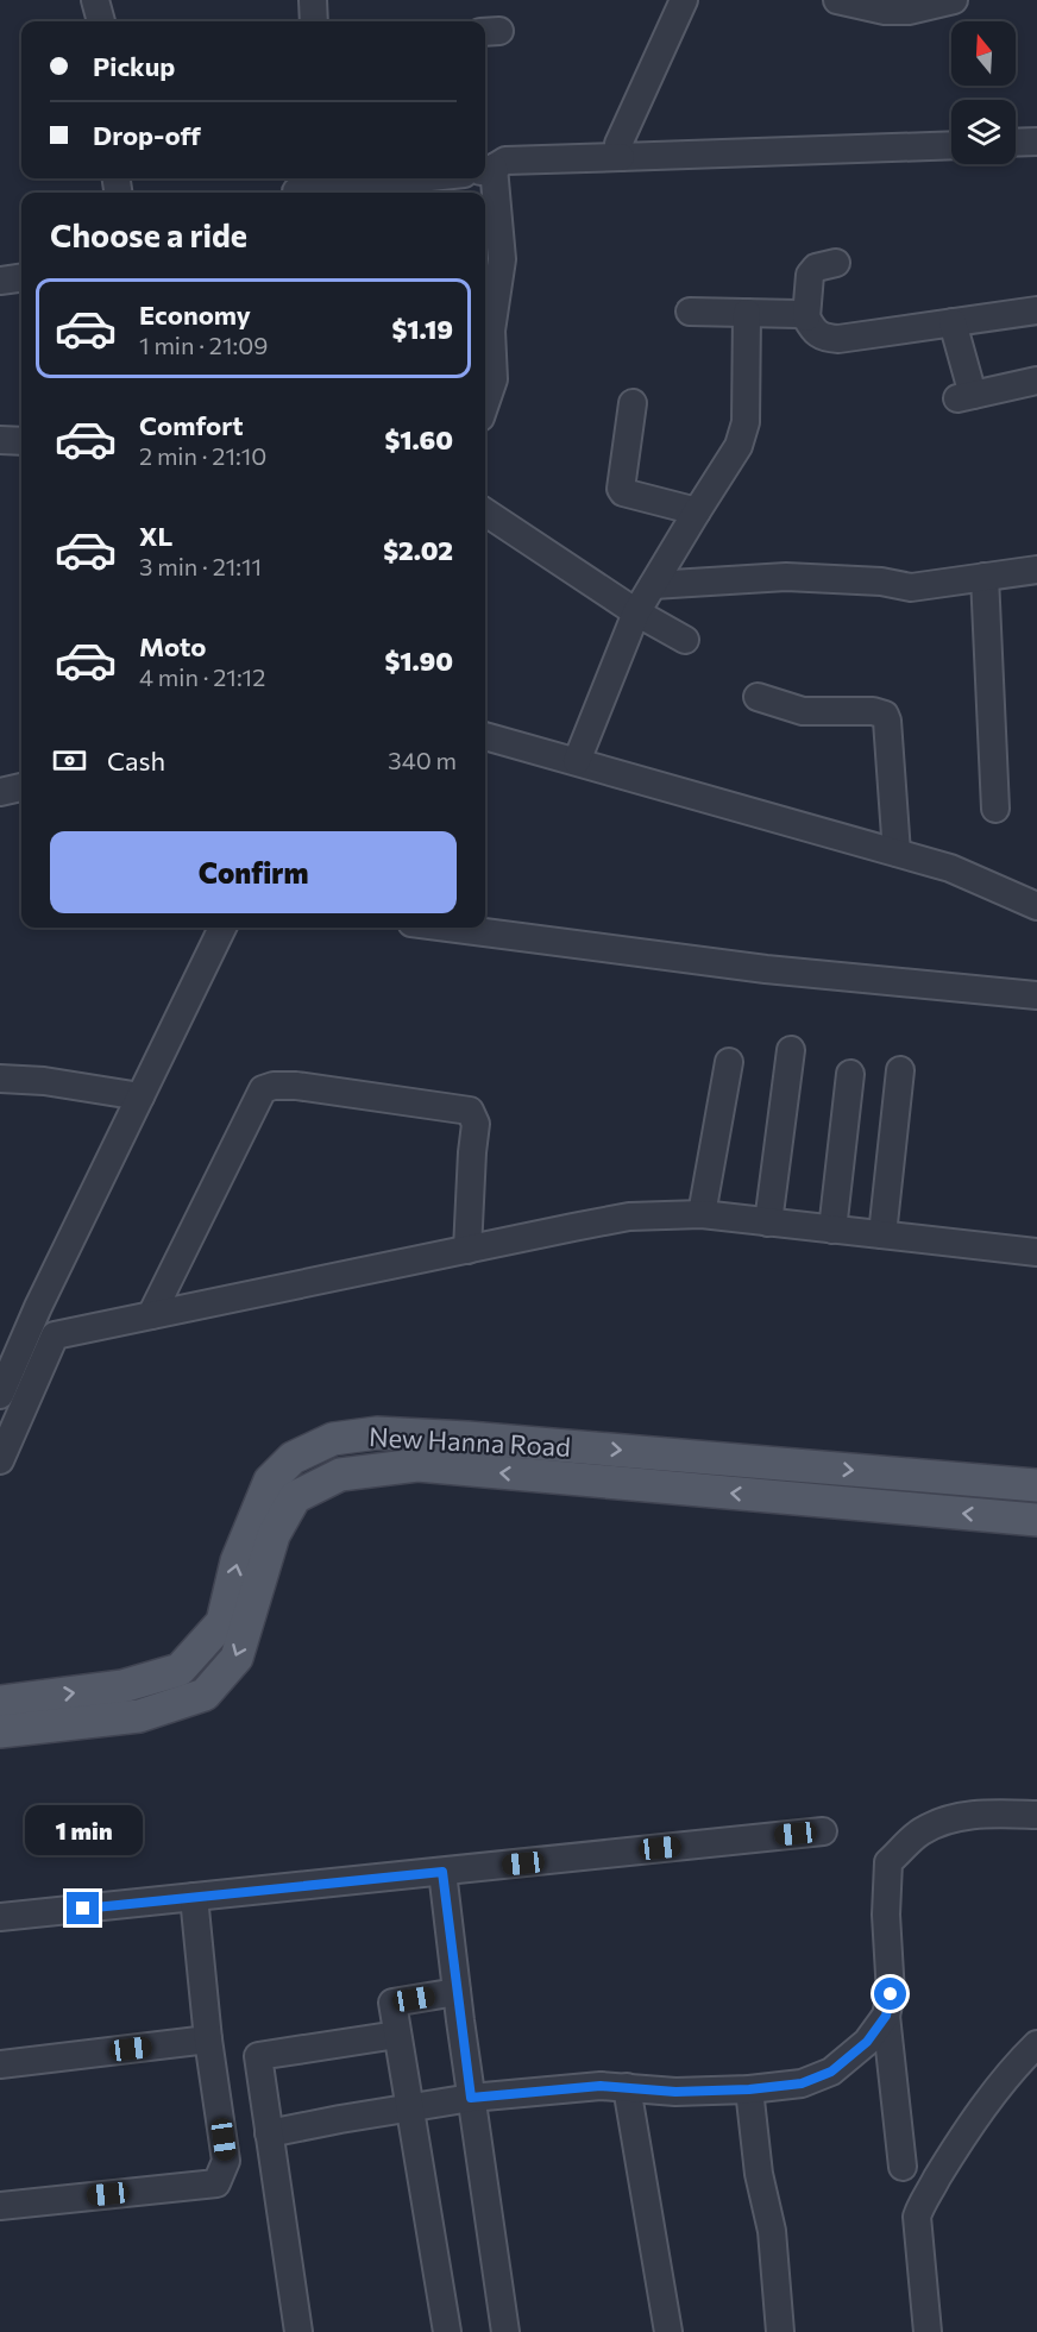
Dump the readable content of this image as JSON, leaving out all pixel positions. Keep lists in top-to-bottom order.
{
  "streets": {
    "main road": ["New Hanna Road"]
  },
  "north": "top",
  "page": {
    "banner": ["Pickup", "Drop-off"],
    "heading": "Choose a ride",
    "list": [
      {
        "name": "Economy",
        "note": "1 min · 21:09",
        "value": "$1.19"
      },
      {
        "name": "Comfort",
        "note": "2 min · 21:10",
        "value": "$1.60"
      },
      {
        "name": "XL",
        "note": "3 min · 21:11",
        "value": "$2.02"
      },
      {
        "name": "Moto",
        "note": "4 min · 21:12",
        "value": "$1.90"
      }
    ],
    "pay": ["Cash", "340 m"],
    "buttons": "Confirm",
    "bubble": "1 min"
  }
}
